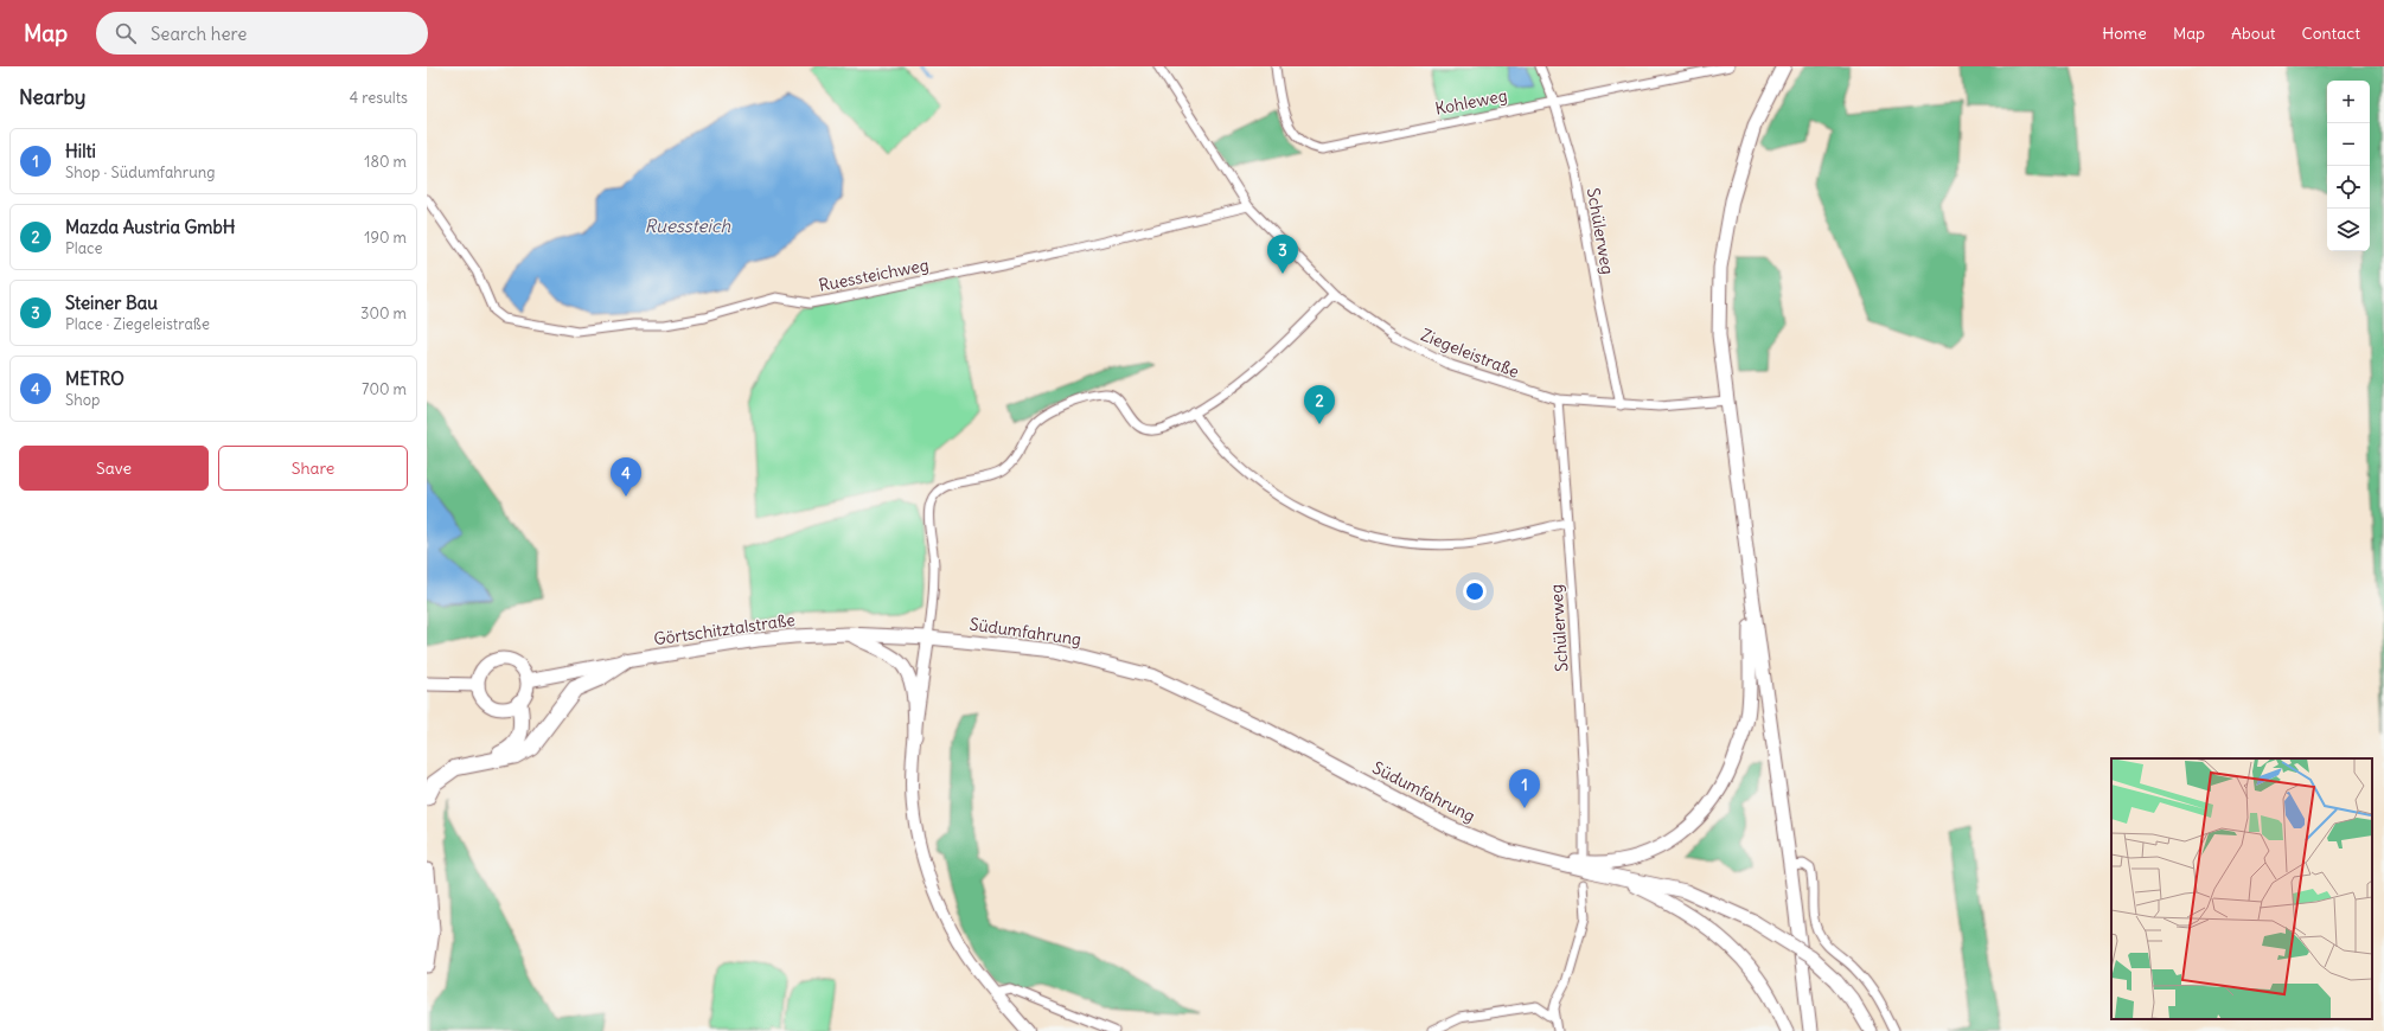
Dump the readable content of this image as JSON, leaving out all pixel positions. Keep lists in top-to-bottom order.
{
  "streets": {
    "main road": ["Görtschitztalstraße", "Südumfahrung"],
    "street": [
      "Kohleweg",
      "Schülerweg",
      "Ruessteichweg",
      "Ziegeleistraße"
    ]
  },
  "crossings": [
    ["Kohleweg", "Schülerweg"],
    ["Schülerweg", "Ziegeleistraße"],
    ["Ruessteichweg", "Ziegeleistraße"],
    ["Görtschitztalstraße", "Südumfahrung"]
  ],
  "water": ["Ruessteich"],
  "page": {
    "header": "Map",
    "search": "Search here",
    "nav": [
      "Home",
      "Map",
      "About",
      "Contact"
    ],
    "heading": ["Nearby", "4 results"],
    "map_buttons": ["+", "−"],
    "list": [
      {
        "mark": "1",
        "name": "Hilti",
        "note": "Shop · Südumfahrung",
        "value": "180 m"
      },
      {
        "mark": "2",
        "name": "Mazda Austria GmbH",
        "note": "Place",
        "value": "190 m"
      },
      {
        "mark": "3",
        "name": "Steiner Bau",
        "note": "Place · Ziegeleistraße",
        "value": "300 m"
      },
      {
        "mark": "4",
        "name": "METRO",
        "note": "Shop",
        "value": "700 m"
      }
    ],
    "pins": [
      "3",
      "2",
      "4",
      "1"
    ],
    "buttons": ["Save", "Share"]
  }
}
